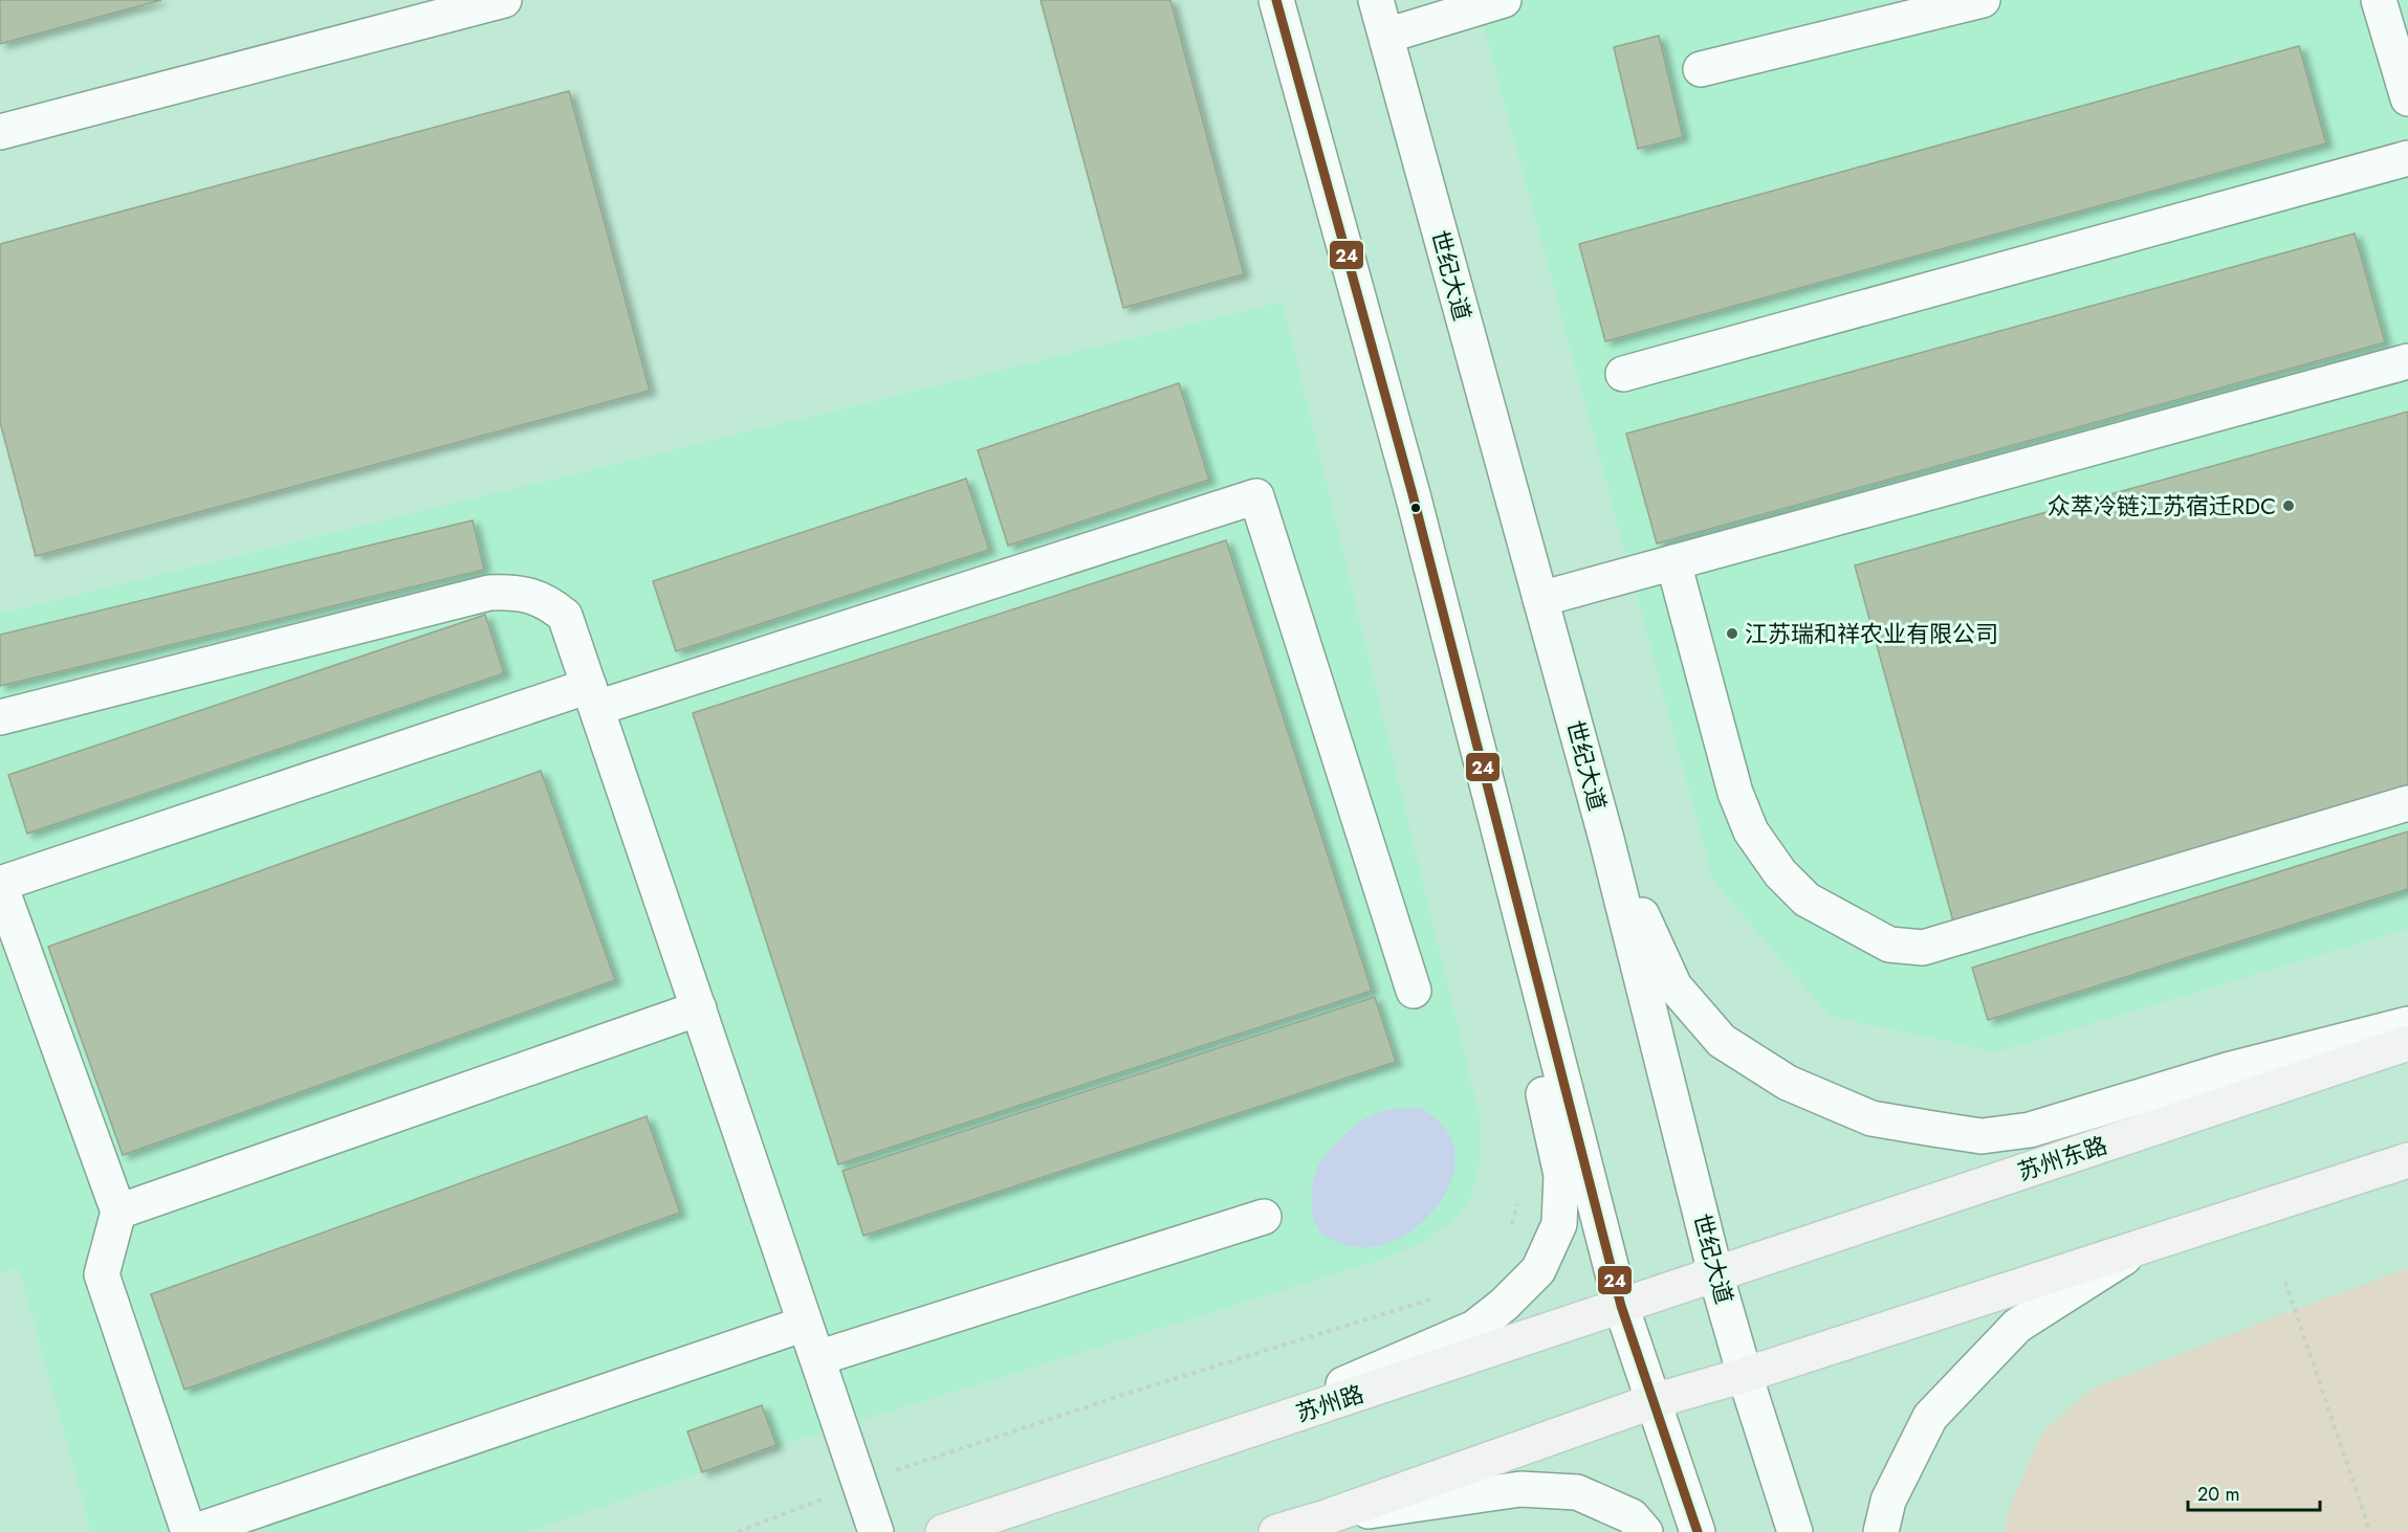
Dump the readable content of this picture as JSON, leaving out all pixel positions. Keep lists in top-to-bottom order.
{
  "streets": {
    "main road": ["苏州东路", "苏州路"],
    "street": ["世纪大道"]
  },
  "crossings": [
    ["世纪大道", "苏州东路"],
    ["世纪大道", "苏州路"],
    ["苏州东路", "苏州路"]
  ],
  "places": ["众萃冷链江苏宿迁RDC", "江苏瑞和祥农业有限公司"],
  "lines": ["transit line 24"],
  "scale_bar": "20 m"
}
